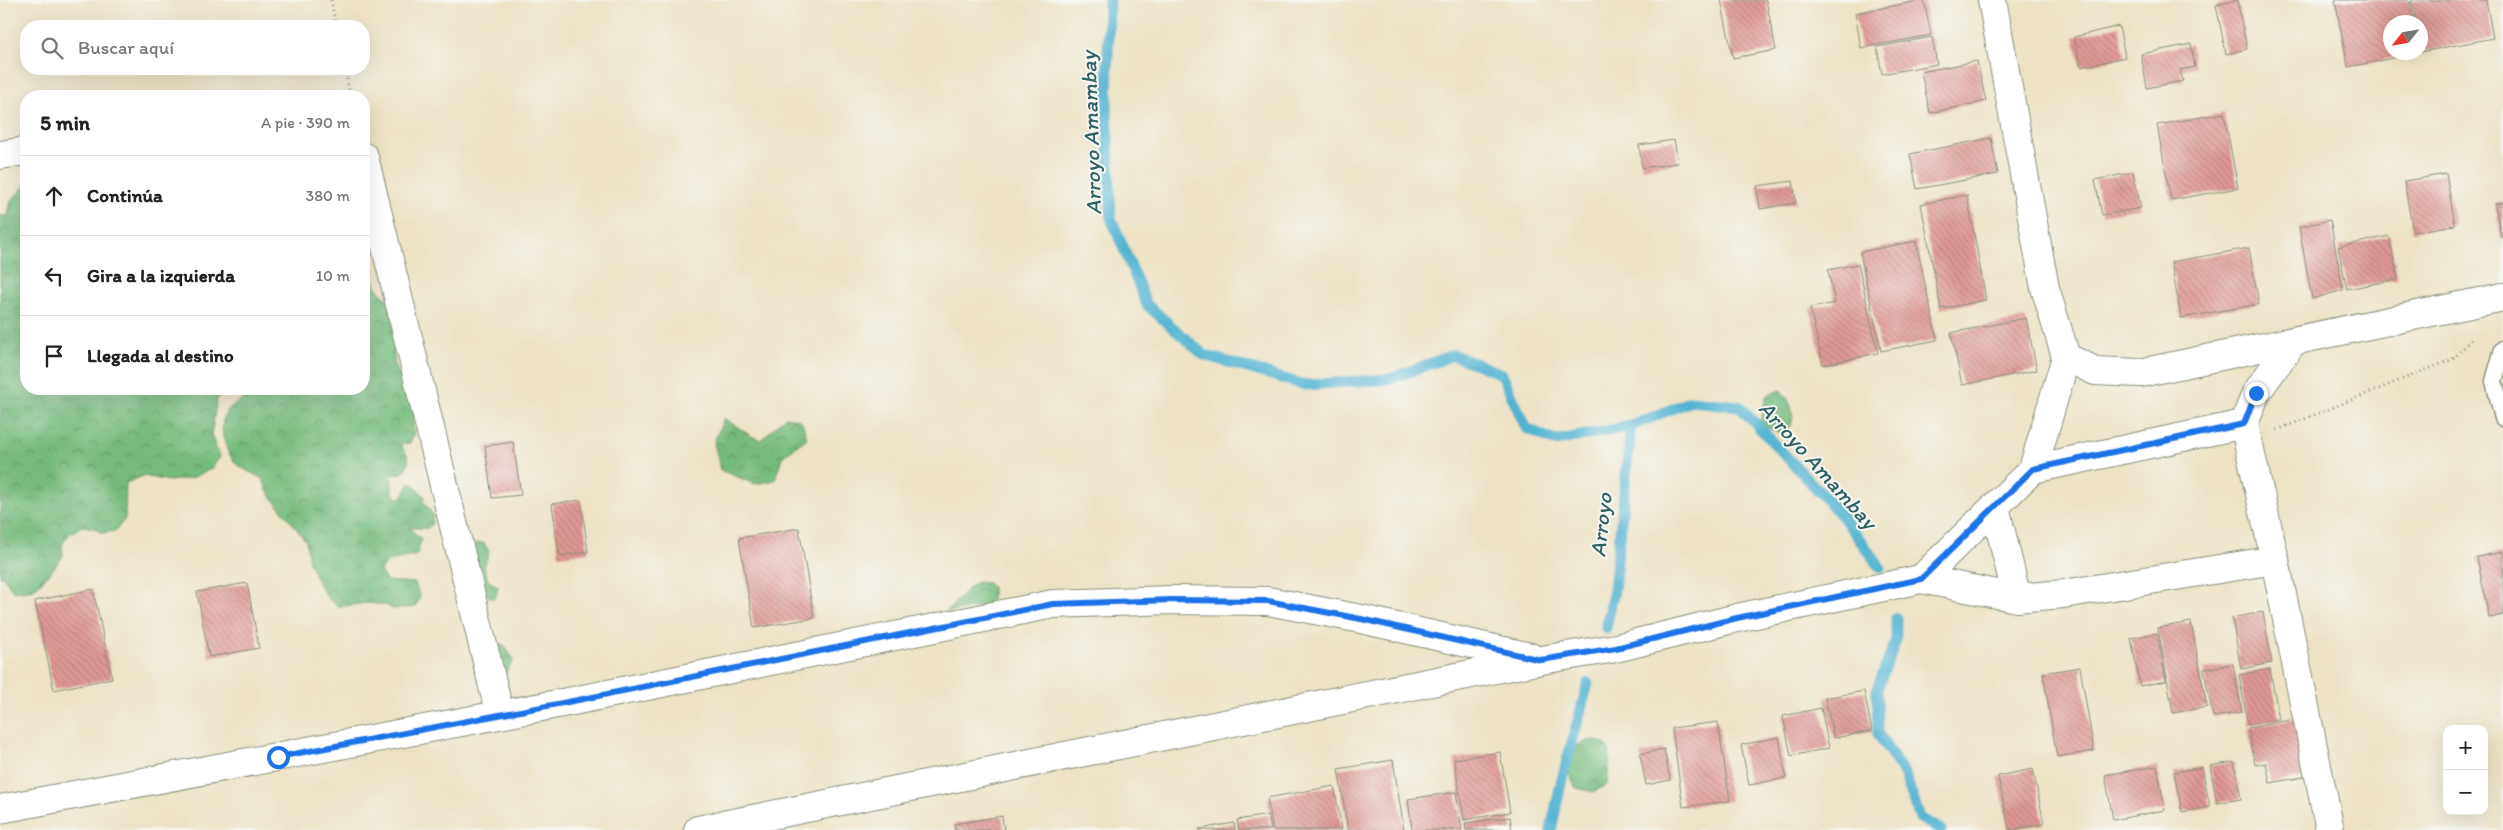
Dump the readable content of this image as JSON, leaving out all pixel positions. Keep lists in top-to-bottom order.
{
  "water": ["Arroyo Amambay", "Arroyo"],
  "north": "bottom left",
  "page": {
    "search": "Buscar aquí",
    "heading": ["5 min", "A pie · 390 m"],
    "list": [
      ["Continúa", "380 m"],
      ["Gira a la izquierda", "10 m"],
      "Llegada al destino"
    ],
    "map_buttons": ["+", "−"]
  }
}
